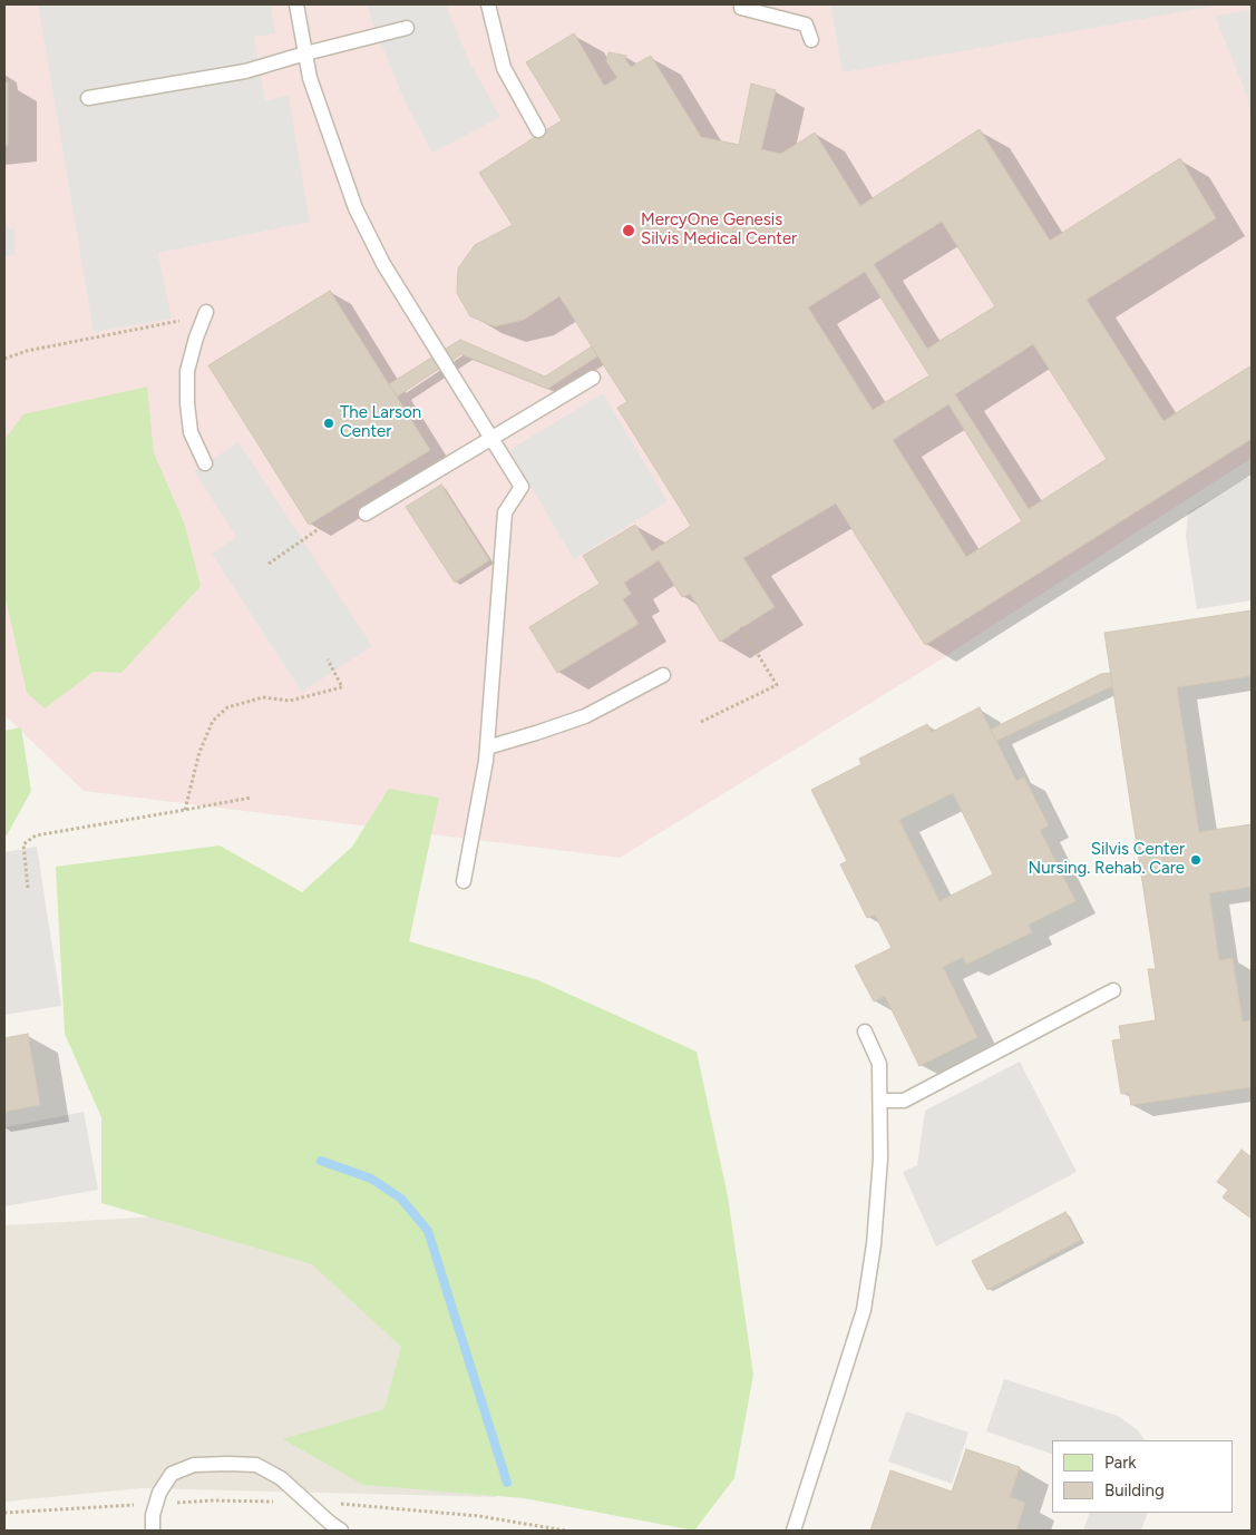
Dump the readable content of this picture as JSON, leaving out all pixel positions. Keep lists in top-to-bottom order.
{
  "places": ["MercyOne Genesis Silvis Medical Center", "The Larson Center", "Silvis Center Nursing. Rehab. Care"],
  "legend": ["Park", "Building"]
}
